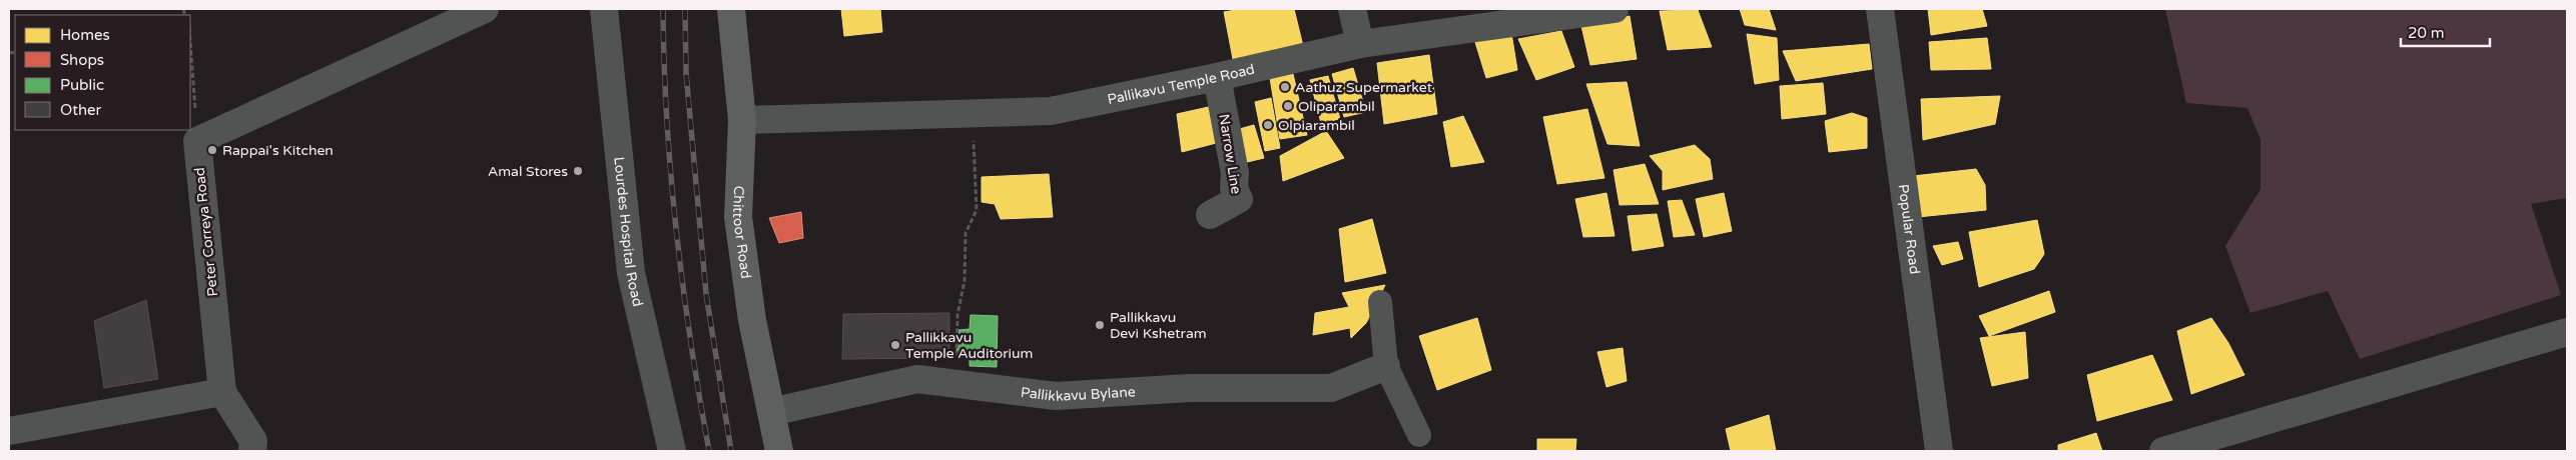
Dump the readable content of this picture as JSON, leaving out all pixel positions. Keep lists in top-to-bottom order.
{
  "streets": {
    "main road": ["Chittoor Road"],
    "street": [
      "Pallikavu Temple Road",
      "Narrow Line",
      "Popular Road",
      "Lourdes Hospital Road",
      "Peter Correya Road",
      "Pallikkavu Bylane"
    ]
  },
  "crossings": [
    ["Pallikavu Temple Road", "Narrow Line"],
    ["Pallikavu Temple Road", "Chittoor Road"],
    ["Chittoor Road", "Pallikkavu Bylane"]
  ],
  "places": [
    "Aathuz Supermarket",
    "Oliparambil",
    "Olpiarambil",
    "Rappai's Kitchen",
    "Amal Stores",
    "Pallikkavu Devi Kshetram",
    "Pallikkavu Temple Auditorium"
  ],
  "legend": [
    "Homes",
    "Shops",
    "Public",
    "Other"
  ],
  "scale_bar": "20 m"
}
